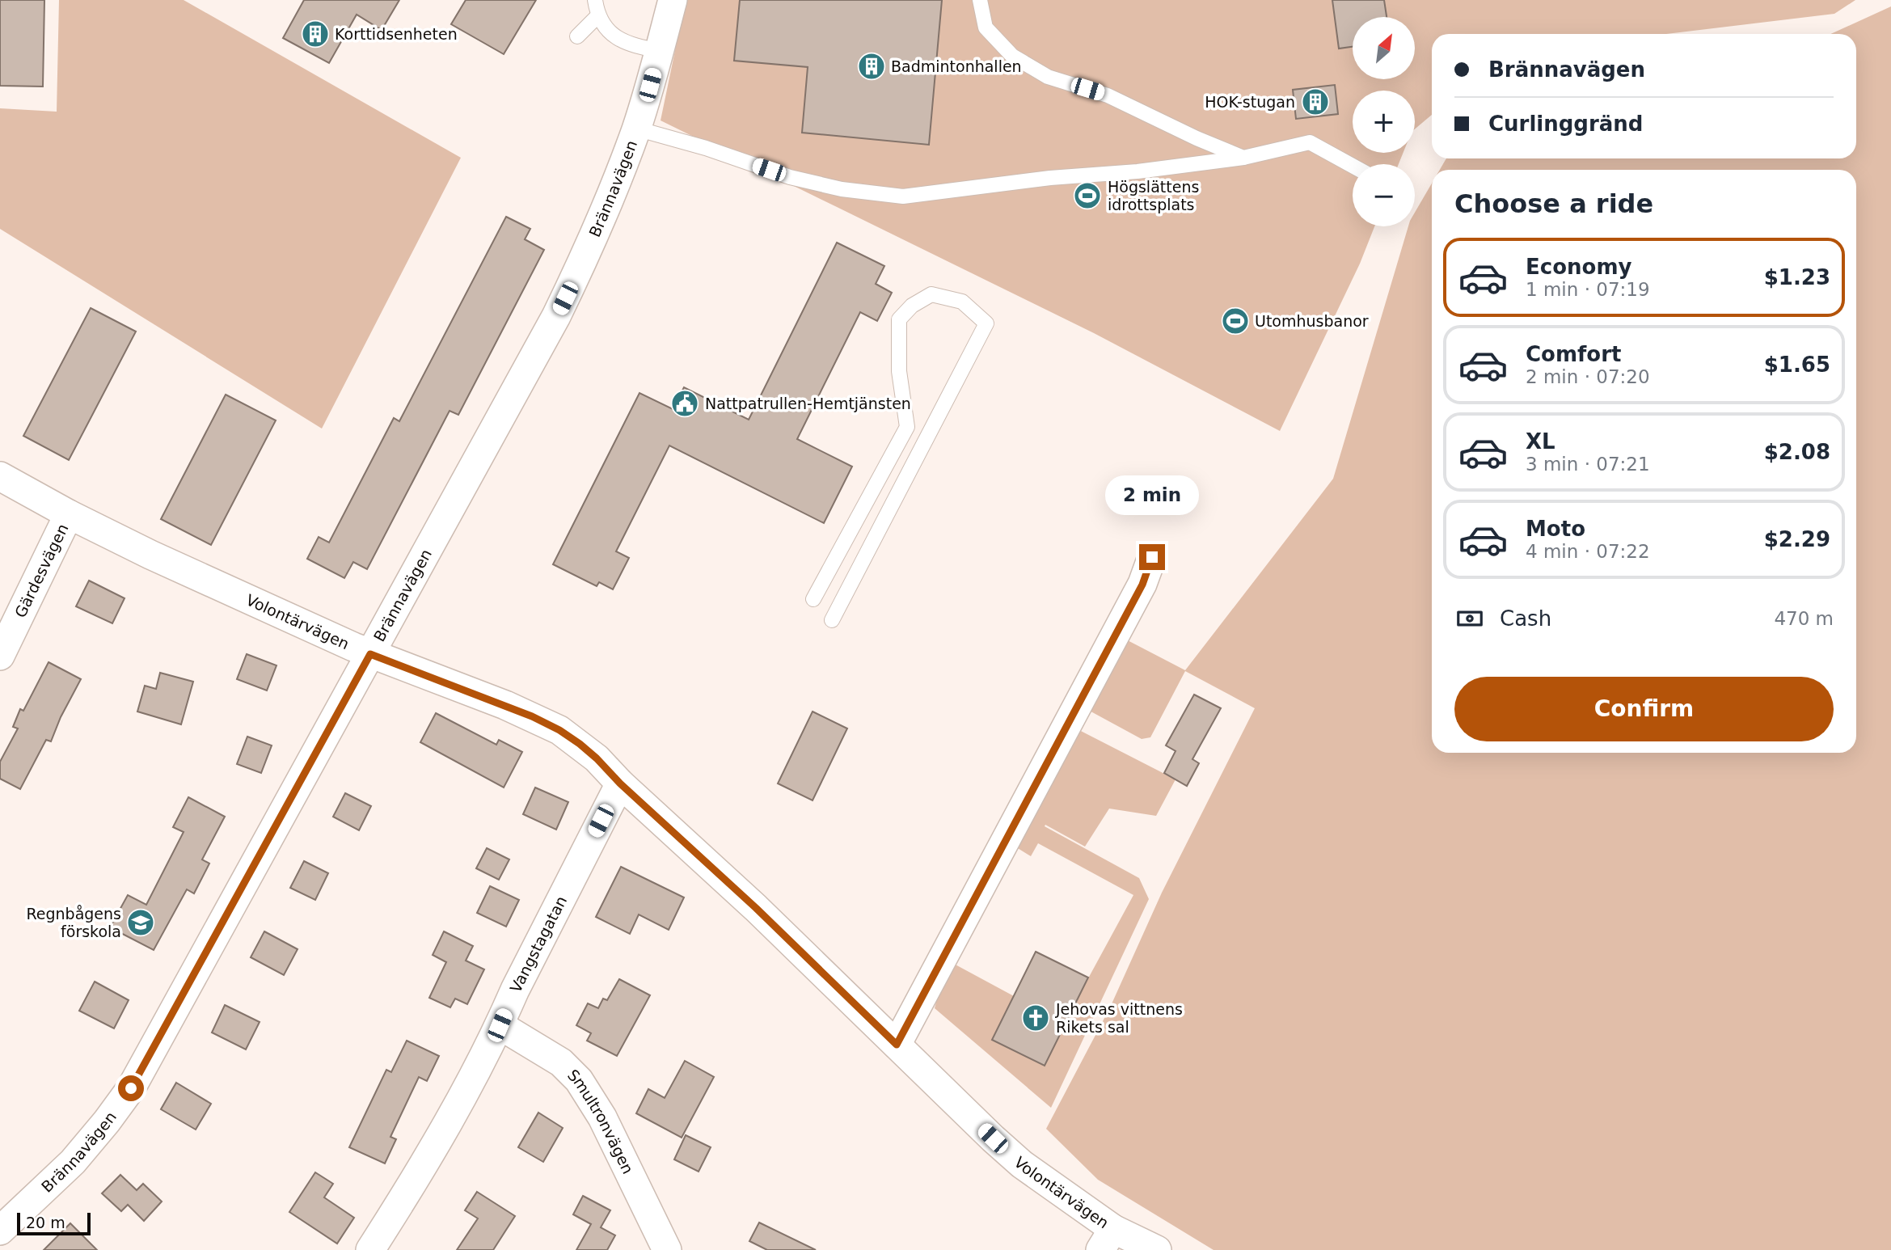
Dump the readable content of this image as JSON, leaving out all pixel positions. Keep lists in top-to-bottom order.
{
  "streets": {
    "street": [
      "Brännavägen",
      "Gärdesvägen",
      "Volontärvägen",
      "Vangstagatan",
      "Smultronvägen"
    ]
  },
  "crossings": [
    ["Brännavägen", "Volontärvägen"],
    ["Gärdesvägen", "Volontärvägen"],
    ["Volontärvägen", "Vangstagatan"],
    ["Vangstagatan", "Smultronvägen"]
  ],
  "places": {
    "building": ["Korttidsenheten", "Badmintonhallen", "HOK-stugan"],
    "sports": ["Högslättens idrottsplats", "Utomhusbanor"],
    "public building": ["Nattpatrullen-Hemtjänsten"],
    "school or university": ["Regnbågens förskola"],
    "church": ["Jehovas vittnens Rikets sal"]
  },
  "scale_bar": "20 m",
  "north": "top right",
  "page": {
    "map_buttons": ["+", "−"],
    "banner": ["Brännavägen", "Curlinggränd"],
    "heading": "Choose a ride",
    "list": [
      {
        "name": "Economy",
        "note": "1 min · 07:19",
        "value": "$1.23"
      },
      {
        "name": "Comfort",
        "note": "2 min · 07:20",
        "value": "$1.65"
      },
      {
        "name": "XL",
        "note": "3 min · 07:21",
        "value": "$2.08"
      },
      {
        "name": "Moto",
        "note": "4 min · 07:22",
        "value": "$2.29"
      }
    ],
    "bubble": "2 min",
    "pay": ["Cash", "470 m"],
    "buttons": "Confirm",
    "scale": "20 m"
  }
}
